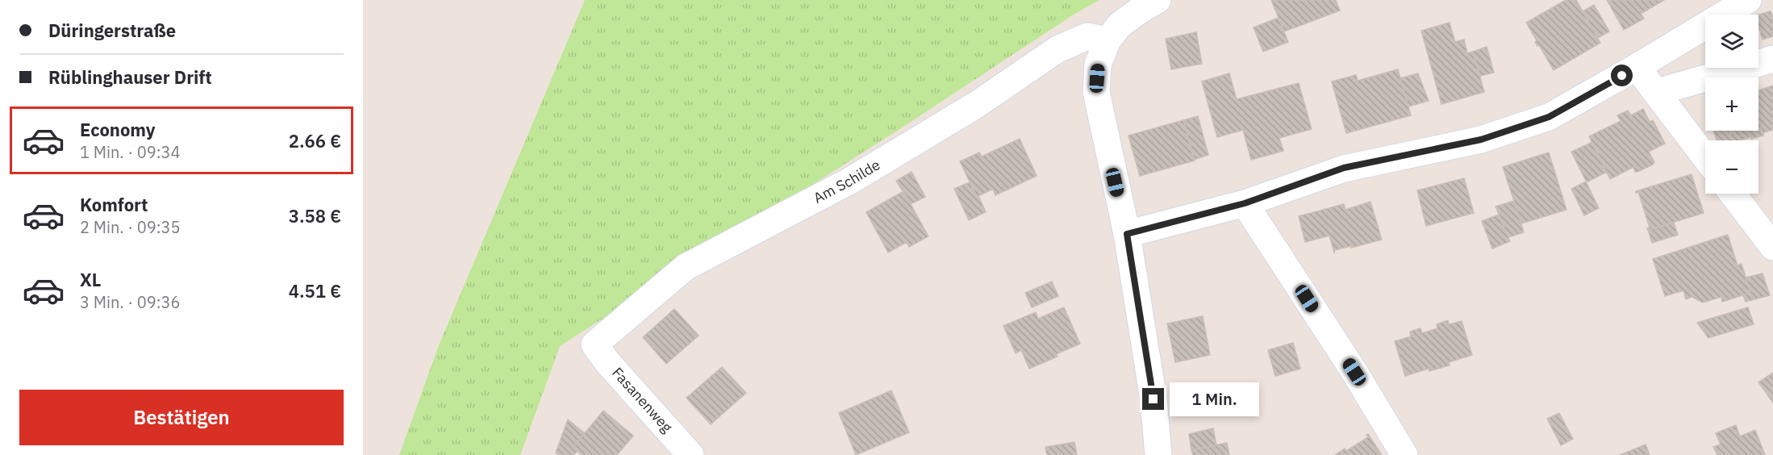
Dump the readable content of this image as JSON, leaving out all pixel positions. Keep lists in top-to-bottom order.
{
  "streets": {
    "street": ["Am Schilde", "Fasanenweg"]
  },
  "crossings": [
    ["Am Schilde", "Fasanenweg"]
  ],
  "page": {
    "banner": ["Düringerstraße", "Rüblinghauser Drift"],
    "map_buttons": ["+", "−"],
    "list": [
      {
        "name": "Economy",
        "note": "1 Min. · 09:34",
        "value": "2.66 €"
      },
      {
        "name": "Komfort",
        "note": "2 Min. · 09:35",
        "value": "3.58 €"
      },
      {
        "name": "XL",
        "note": "3 Min. · 09:36",
        "value": "4.51 €"
      }
    ],
    "buttons": "Bestätigen",
    "bubble": "1 Min."
  }
}
